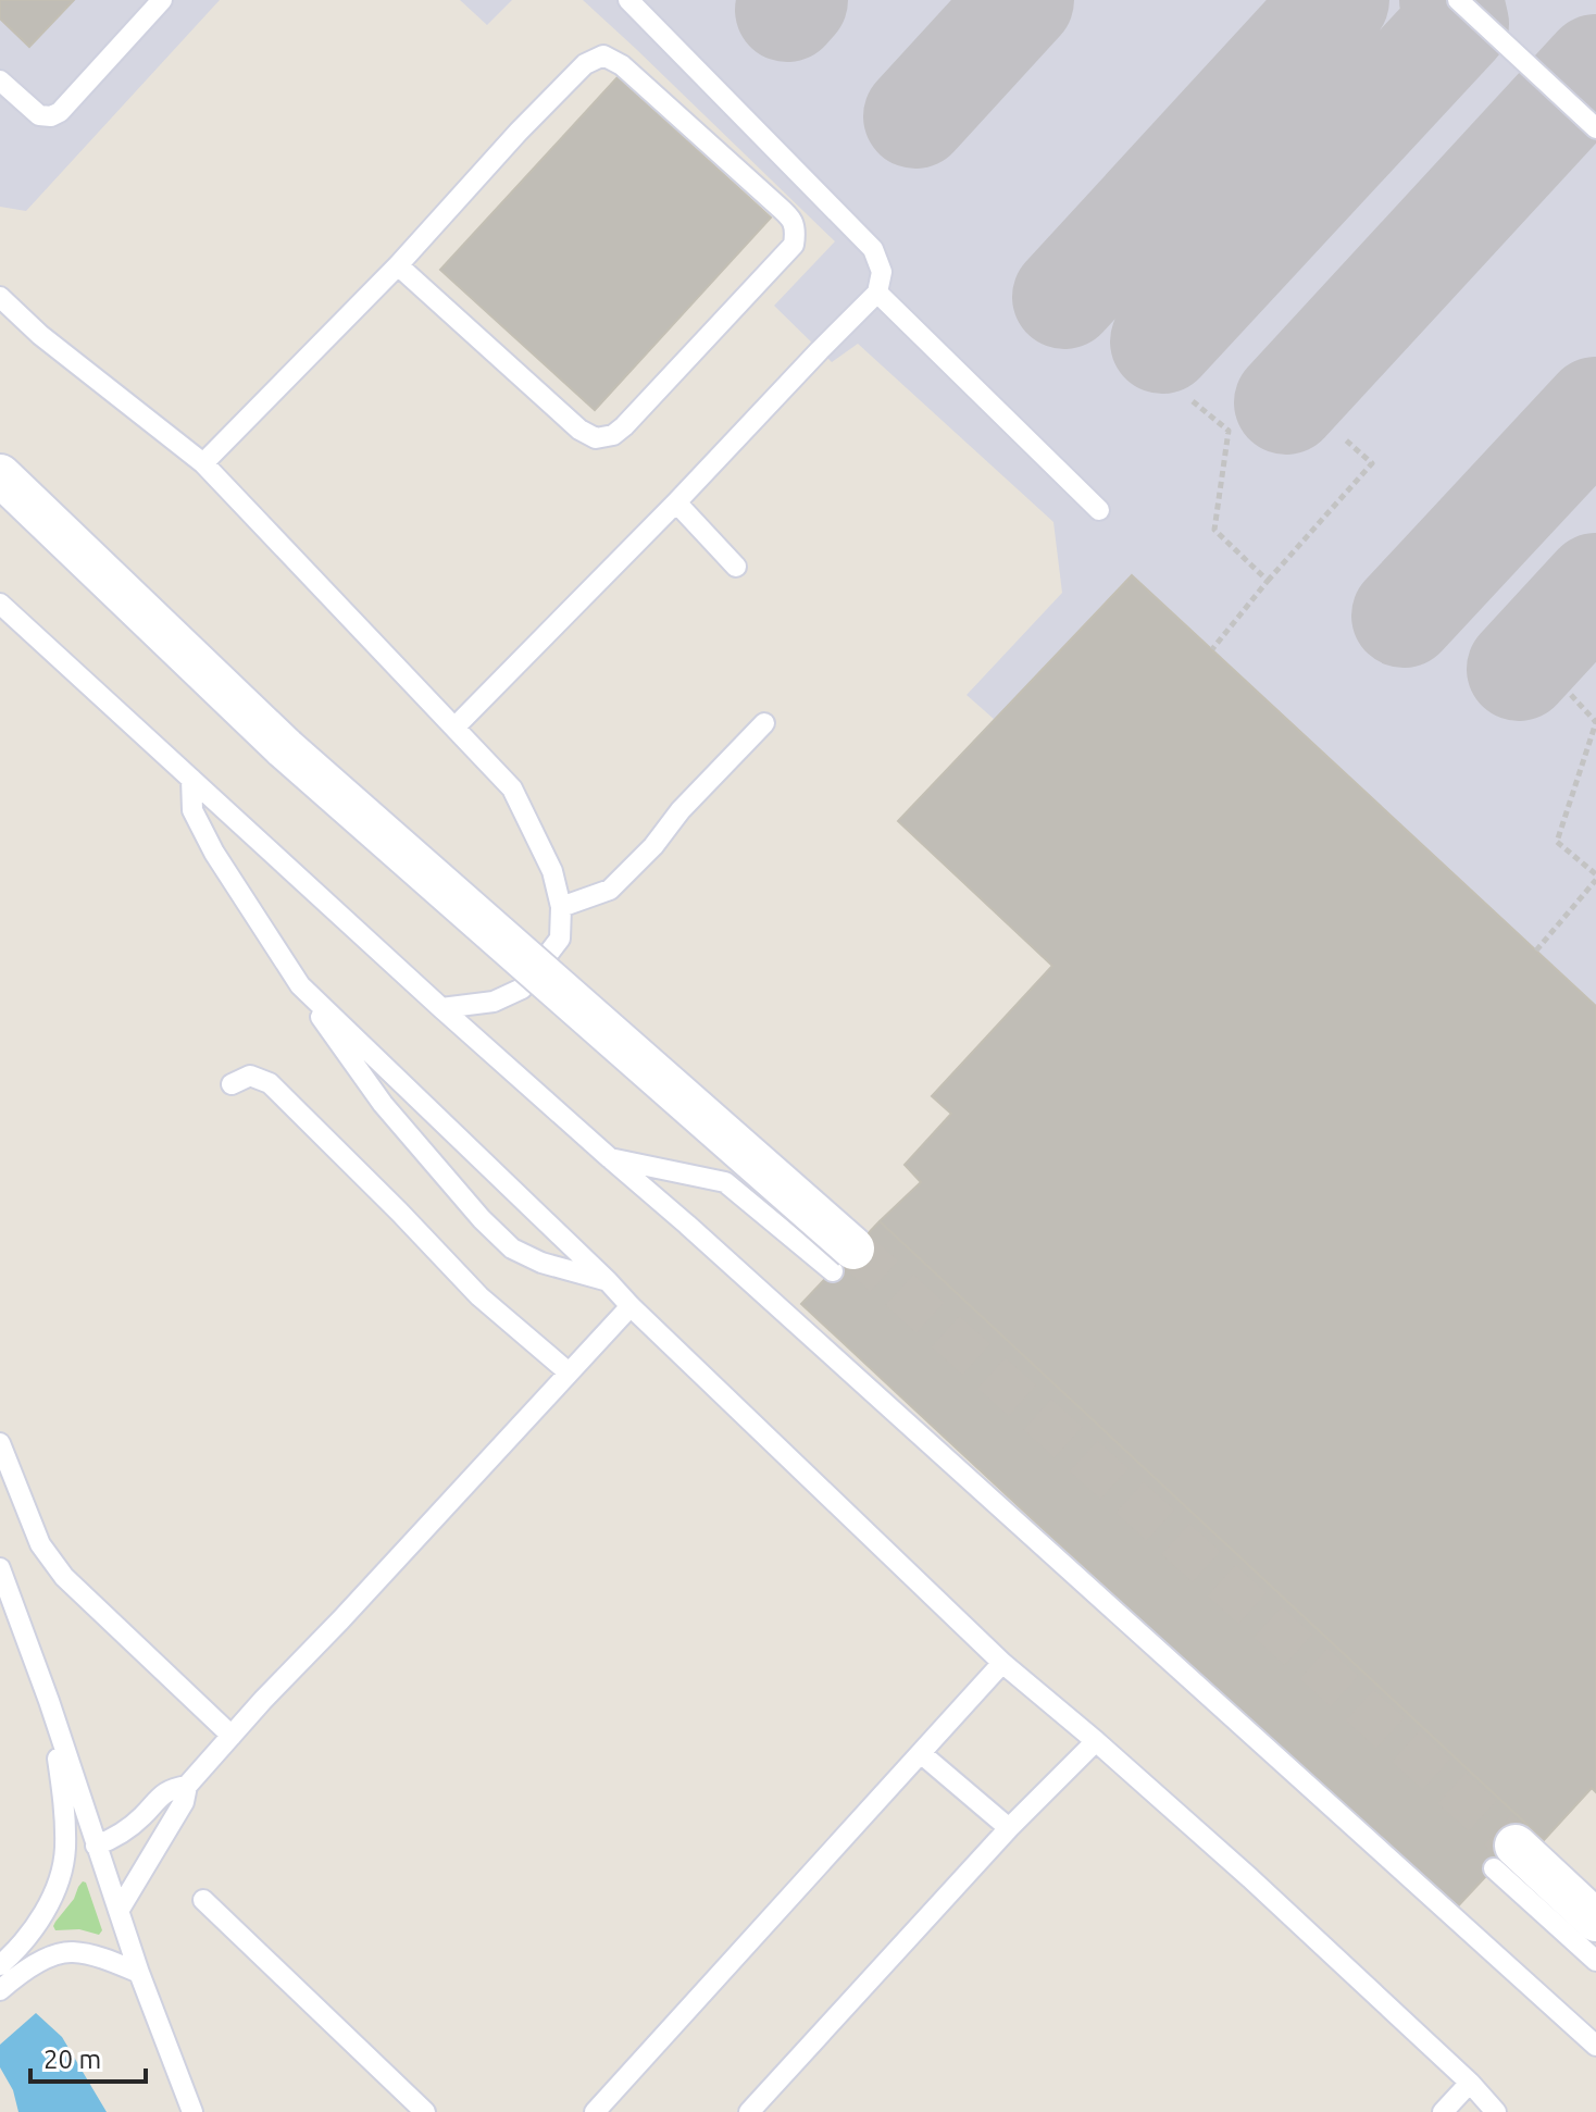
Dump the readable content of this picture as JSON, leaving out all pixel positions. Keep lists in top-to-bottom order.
{
  "scale_bar": "20 m"
}
